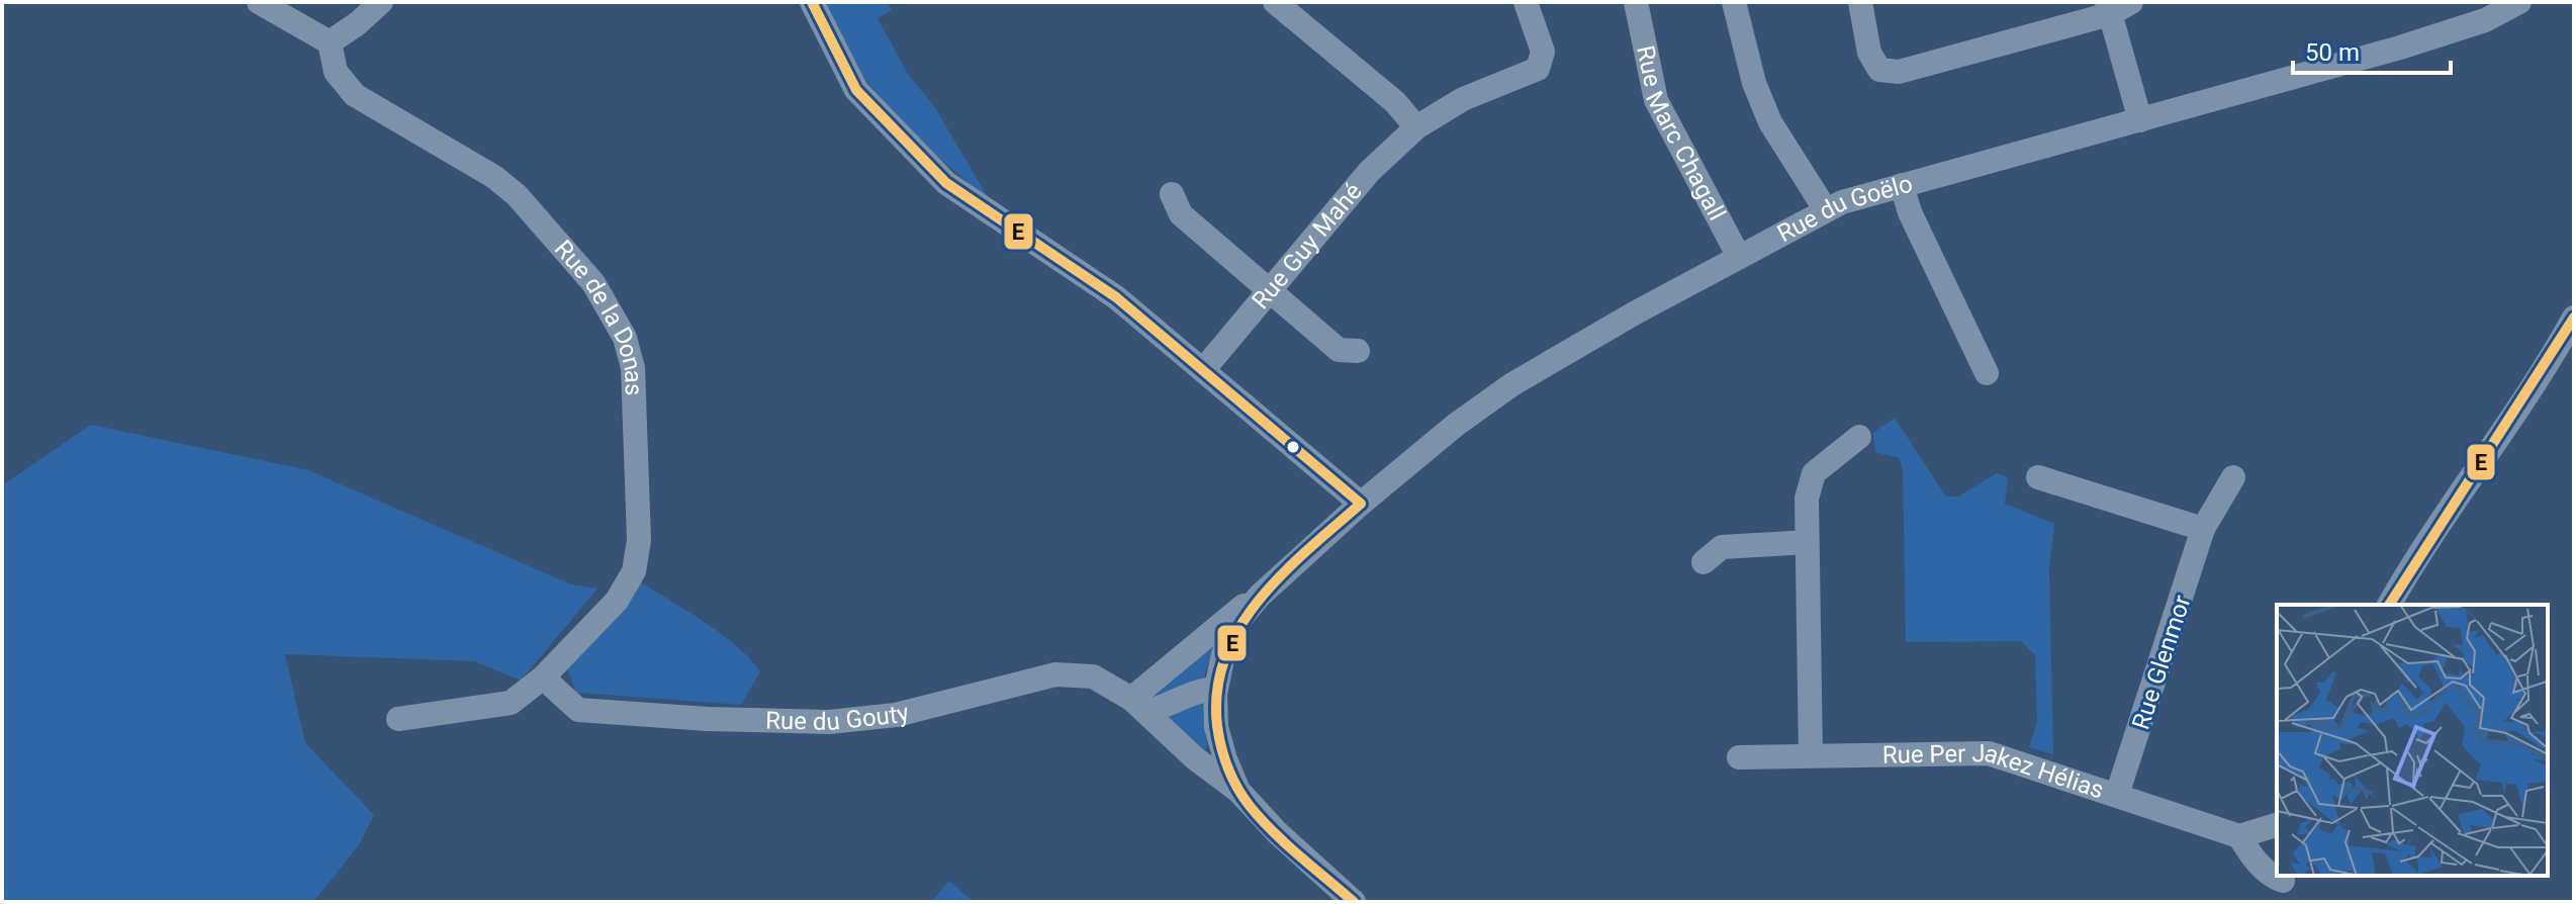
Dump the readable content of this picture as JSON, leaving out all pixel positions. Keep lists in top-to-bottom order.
{
  "streets": {
    "street": [
      "Rue Marc Chagall",
      "Rue du Goëlo",
      "Rue Guy Mahé",
      "Rue de la Donas",
      "Rue Glenmor",
      "Rue du Gouty",
      "Rue Per Jakez Hélias"
    ]
  },
  "crossings": [
    ["Rue Marc Chagall", "Rue du Goëlo"],
    ["Rue du Goëlo", "Rue du Gouty"],
    ["Rue de la Donas", "Rue du Gouty"],
    ["Rue Glenmor", "Rue Per Jakez Hélias"]
  ],
  "lines": ["transit line E"],
  "scale_bar": "50 m"
}
